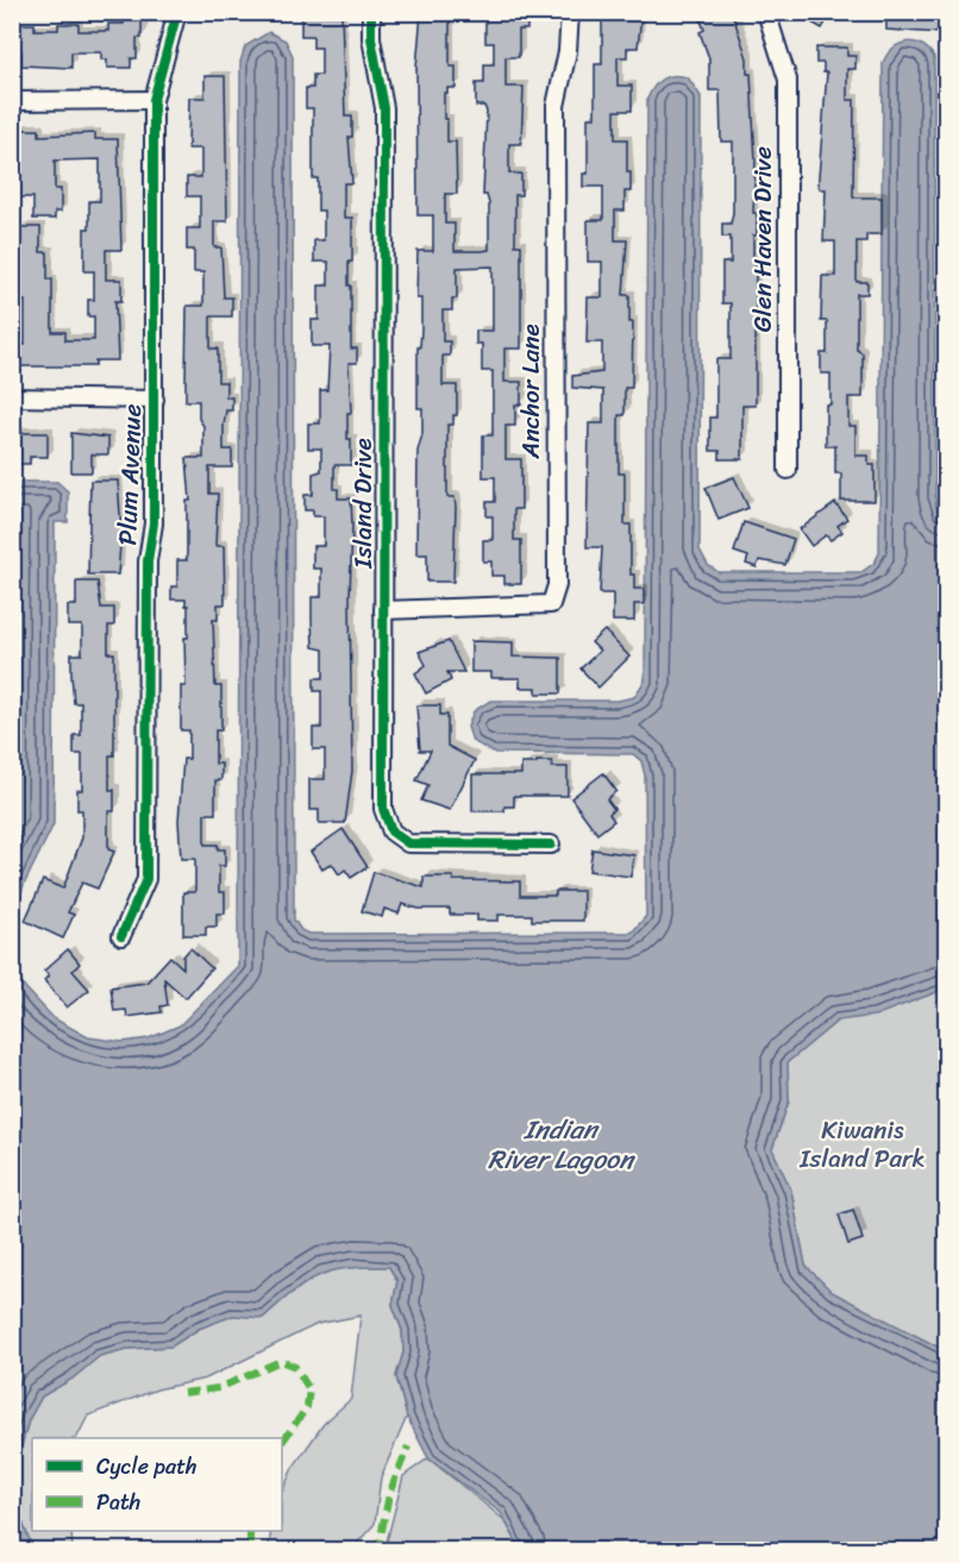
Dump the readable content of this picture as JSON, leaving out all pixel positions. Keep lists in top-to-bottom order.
{
  "streets": {
    "street": [
      "Glen Haven Drive",
      "Anchor Lane",
      "Plum Avenue",
      "Island Drive"
    ]
  },
  "crossings": [
    ["Anchor Lane", "Island Drive"]
  ],
  "water": ["Indian River Lagoon"],
  "parks": ["Kiwanis Island Park"],
  "legend": ["Cycle path", "Path"]
}
